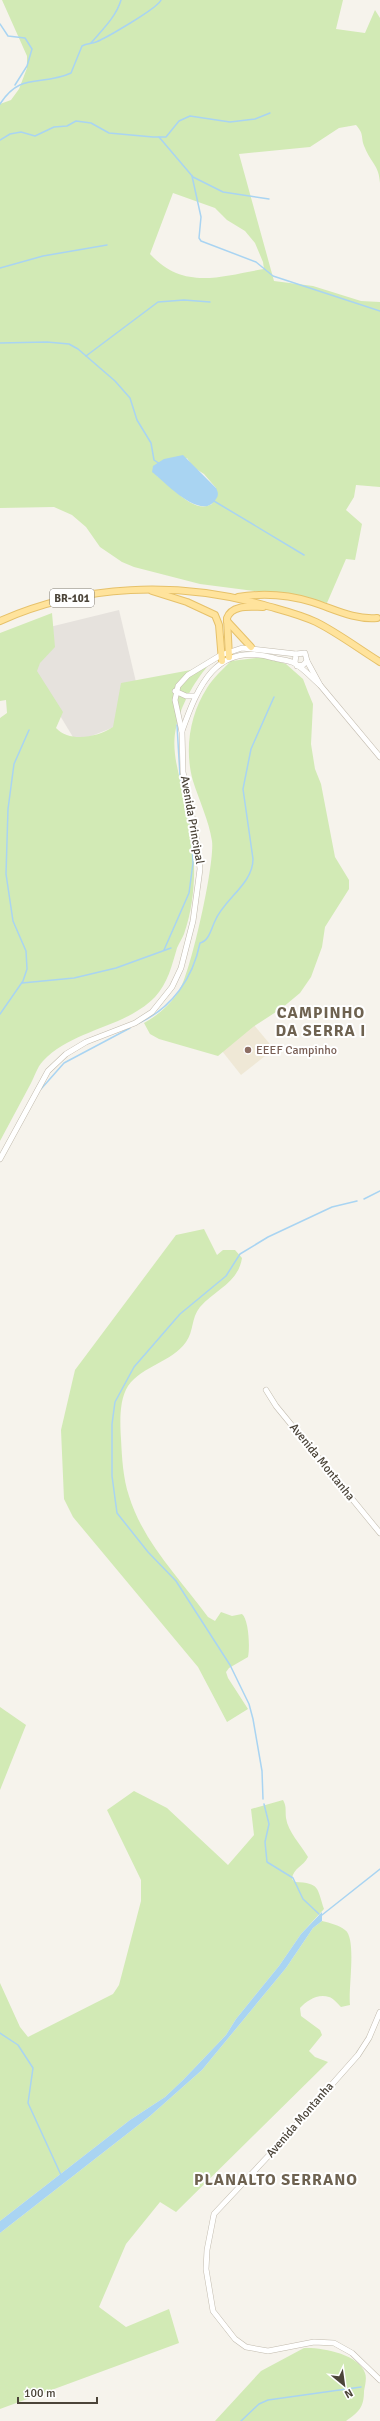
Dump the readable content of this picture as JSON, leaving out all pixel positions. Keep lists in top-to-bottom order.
{
  "streets": {
    "main road": ["BR-101"],
    "street": ["Avenida Principal", "Avenida Montanha"]
  },
  "districts": ["CAMPINHO DA SERRA I", "PLANALTO SERRANO"],
  "places": ["EEEF Campinho"],
  "scale_bar": "100 m",
  "north": "bottom right"
}
